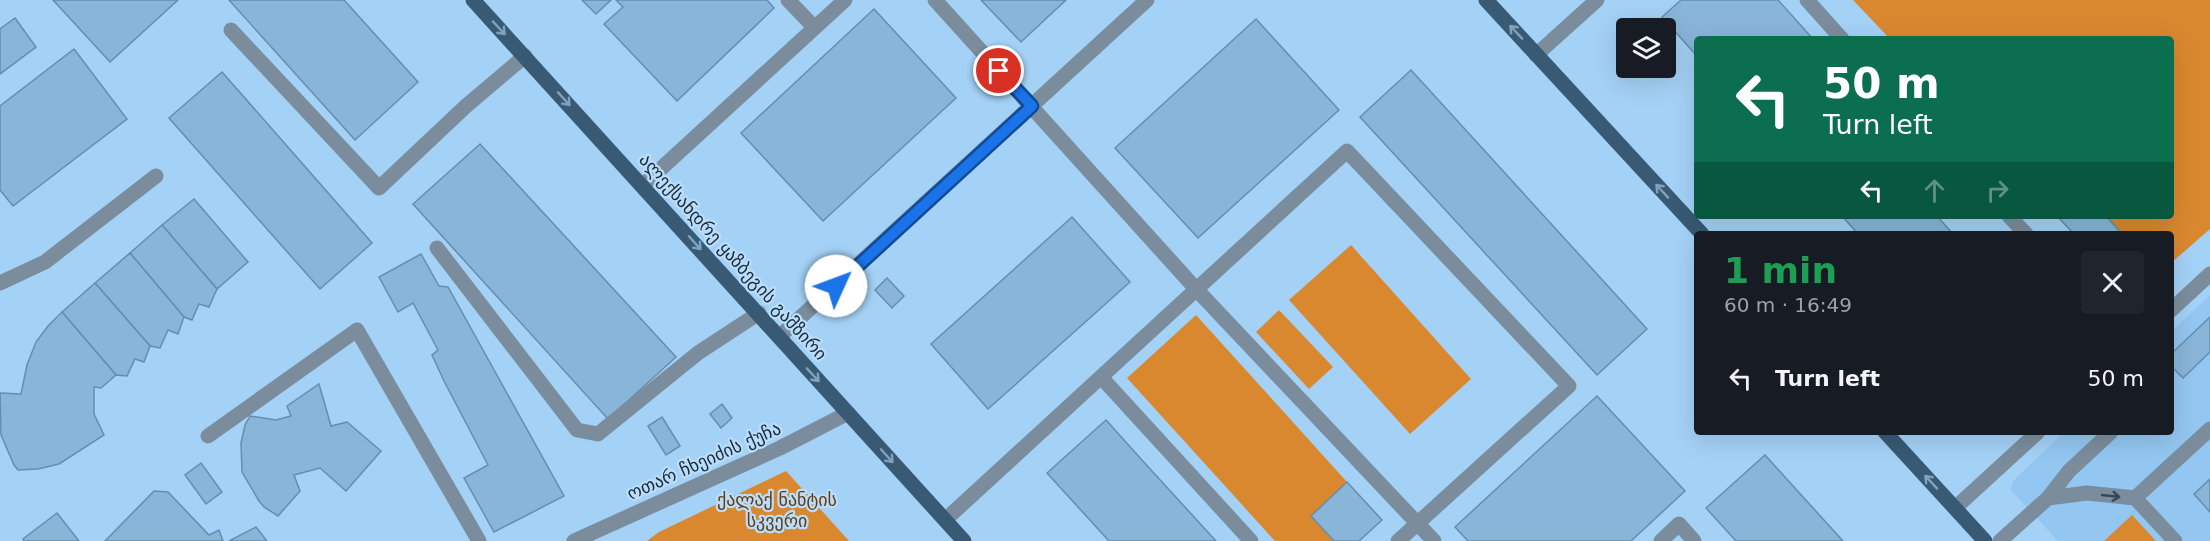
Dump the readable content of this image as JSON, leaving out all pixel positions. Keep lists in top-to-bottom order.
{
  "streets": {
    "main road": ["ალექსანდრე ყაზბეგის გამზირი"],
    "street": ["ოთარ ჩხეიძის ქუჩა"]
  },
  "crossings": [
    ["ალექსანდრე ყაზბეგის გამზირი", "ოთარ ჩხეიძის ქუჩა"]
  ],
  "one_way": ["ალექსანდრე ყაზბეგის გამზირი"],
  "parks": ["ქალაქ ნანტის სკვერი"],
  "page": {
    "turn": ["50 m", "Turn left"],
    "heading": ["1 min", "60 m · 16:49"],
    "list": [
      {
        "name": "Turn left",
        "value": "50 m"
      }
    ]
  }
}
